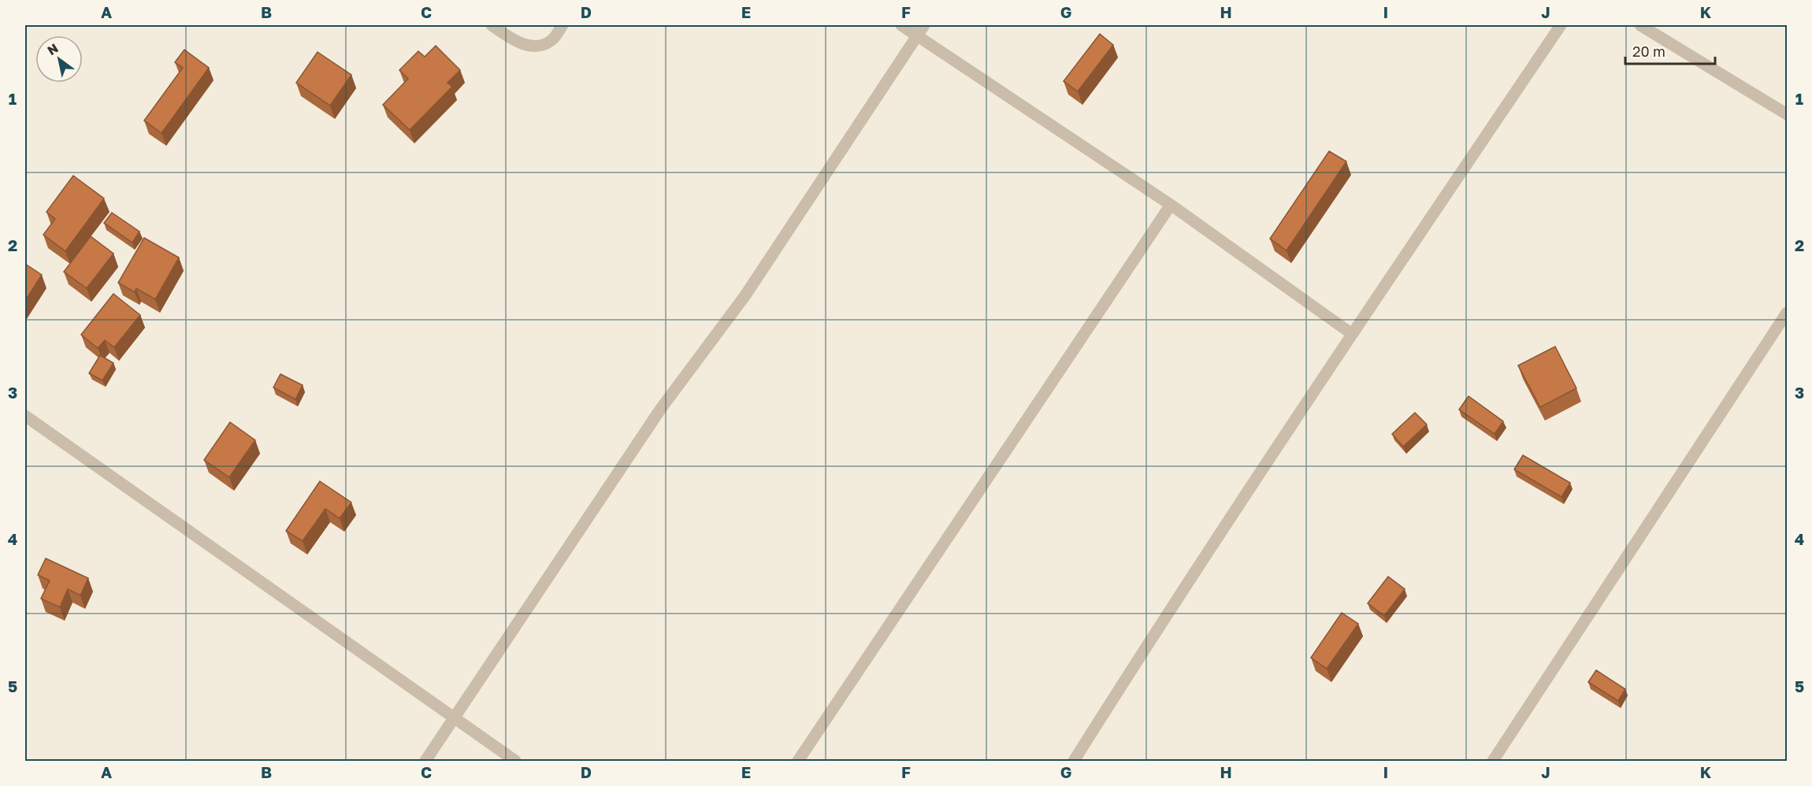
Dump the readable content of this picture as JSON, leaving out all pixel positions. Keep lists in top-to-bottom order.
{
  "scale_bar": "20 m",
  "north": "top left",
  "grid": {
    "columns": [
      "A",
      "B",
      "C",
      "D",
      "E",
      "F",
      "G",
      "H",
      "I",
      "J",
      "K"
    ],
    "rows": [
      "1",
      "2",
      "3",
      "4",
      "5"
    ]
  }
}
